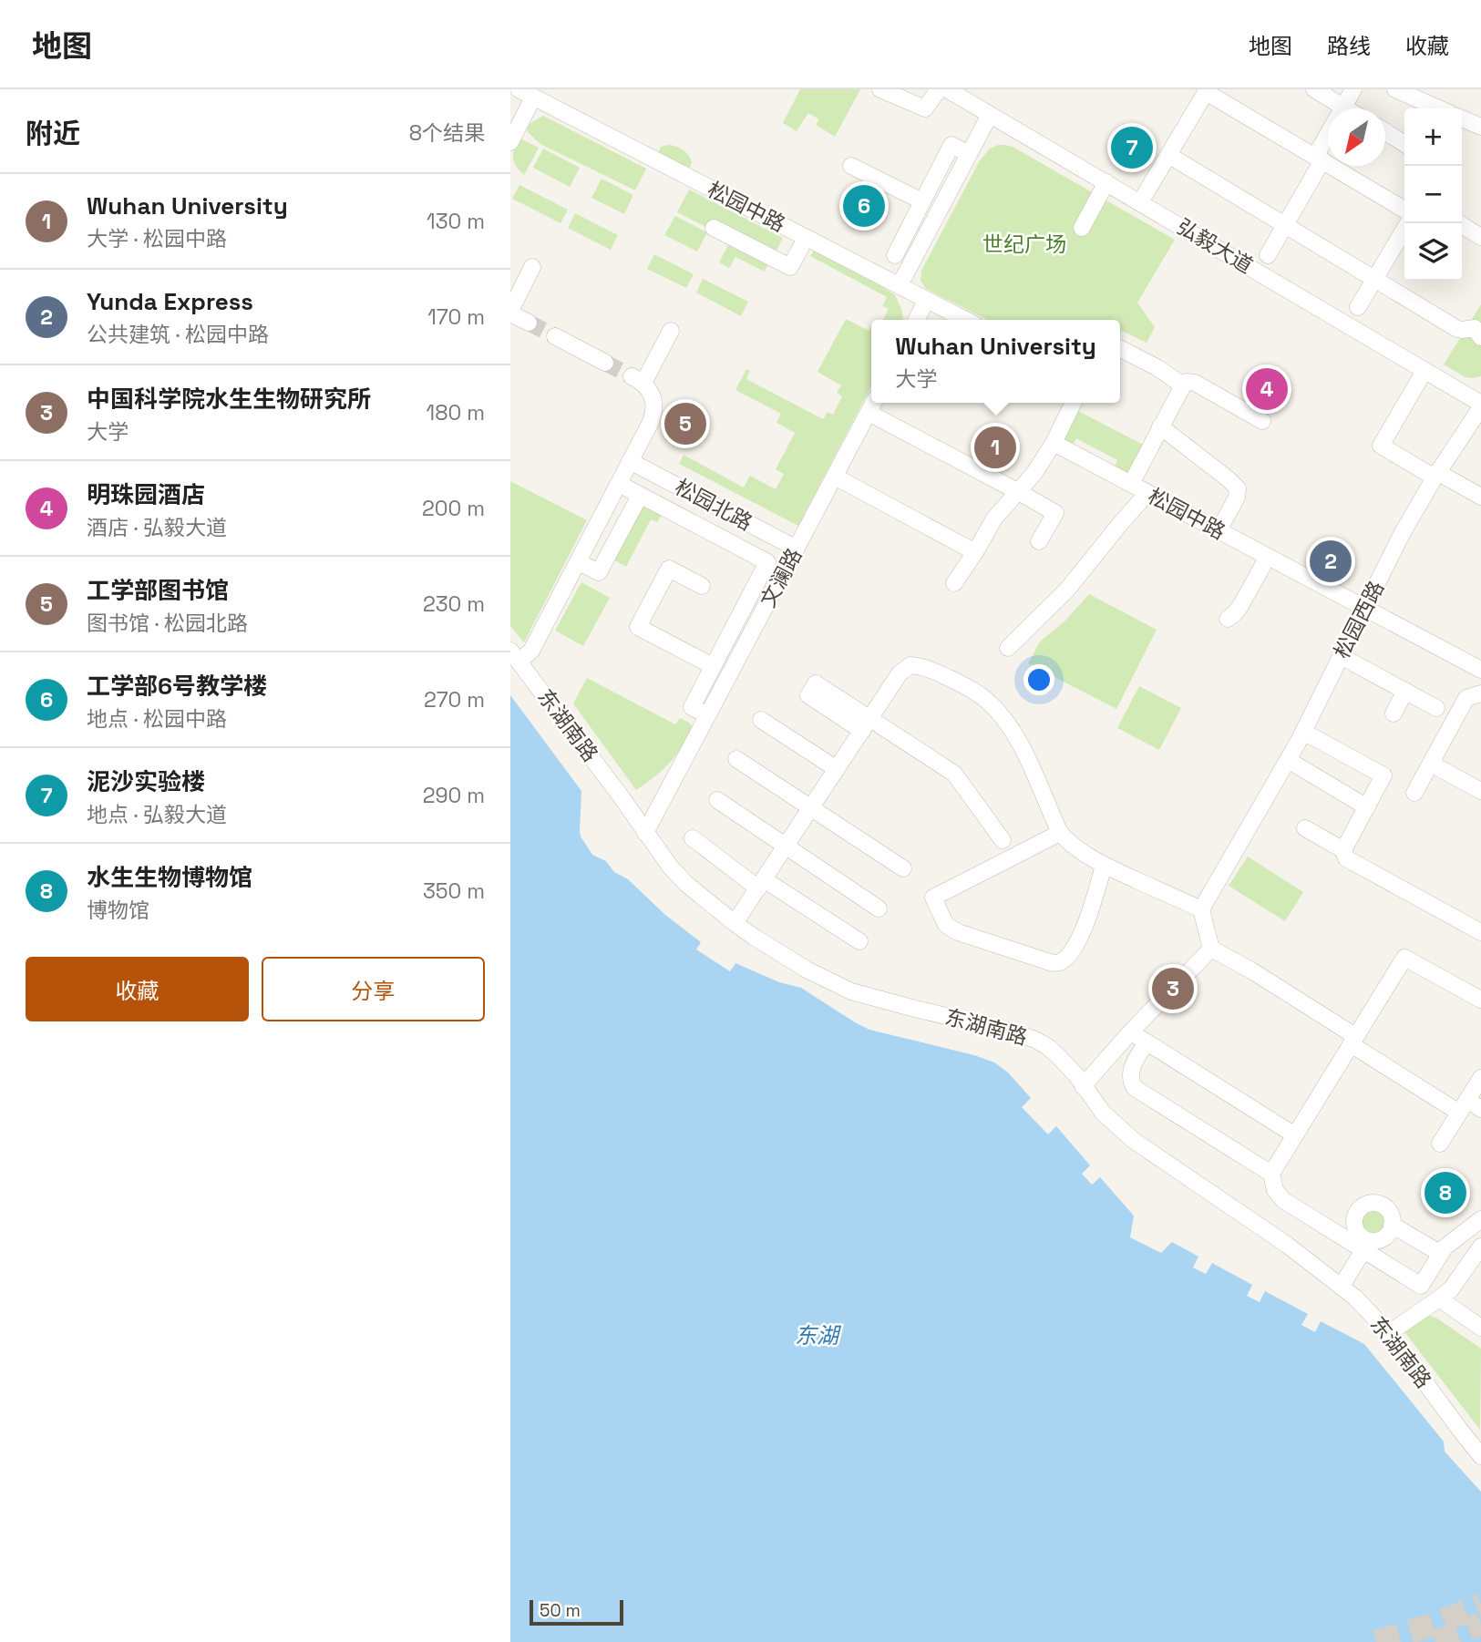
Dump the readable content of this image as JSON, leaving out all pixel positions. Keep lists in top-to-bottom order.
{
  "streets": {
    "street": [
      "松园中路",
      "弘毅大道",
      "松园北路",
      "文澜路",
      "松园西路",
      "东湖南路"
    ]
  },
  "crossings": [
    ["松园中路", "松园西路"],
    ["弘毅大道", "松园西路"],
    ["松园北路", "文澜路"],
    ["文澜路", "东湖南路"]
  ],
  "water": ["东湖"],
  "parks": ["世纪广场"],
  "scale_bar": "50 m",
  "north": "bottom left",
  "page": {
    "header": "地图",
    "nav": ["地图", "路线", "收藏"],
    "heading": ["附近", "8个结果"],
    "map_buttons": ["+", "−"],
    "pins": [
      "7",
      "6",
      "4",
      "5",
      "1",
      "2",
      "3",
      "8"
    ],
    "list": [
      {
        "mark": "1",
        "name": "Wuhan University",
        "note": "大学 · 松园中路",
        "value": "130 m"
      },
      {
        "mark": "2",
        "name": "Yunda Express",
        "note": "公共建筑 · 松园中路",
        "value": "170 m"
      },
      {
        "mark": "3",
        "name": "中国科学院水生生物研究所",
        "note": "大学",
        "value": "180 m"
      },
      {
        "mark": "4",
        "name": "明珠园酒店",
        "note": "酒店 · 弘毅大道",
        "value": "200 m"
      },
      {
        "mark": "5",
        "name": "工学部图书馆",
        "note": "图书馆 · 松园北路",
        "value": "230 m"
      },
      {
        "mark": "6",
        "name": "工学部6号教学楼",
        "note": "地点 · 松园中路",
        "value": "270 m"
      },
      {
        "mark": "7",
        "name": "泥沙实验楼",
        "note": "地点 · 弘毅大道",
        "value": "290 m"
      },
      {
        "mark": "8",
        "name": "水生生物博物馆",
        "note": "博物馆",
        "value": "350 m"
      }
    ],
    "popup": ["Wuhan University", "大学"],
    "buttons": ["收藏", "分享"],
    "scale": "50 m"
  }
}
